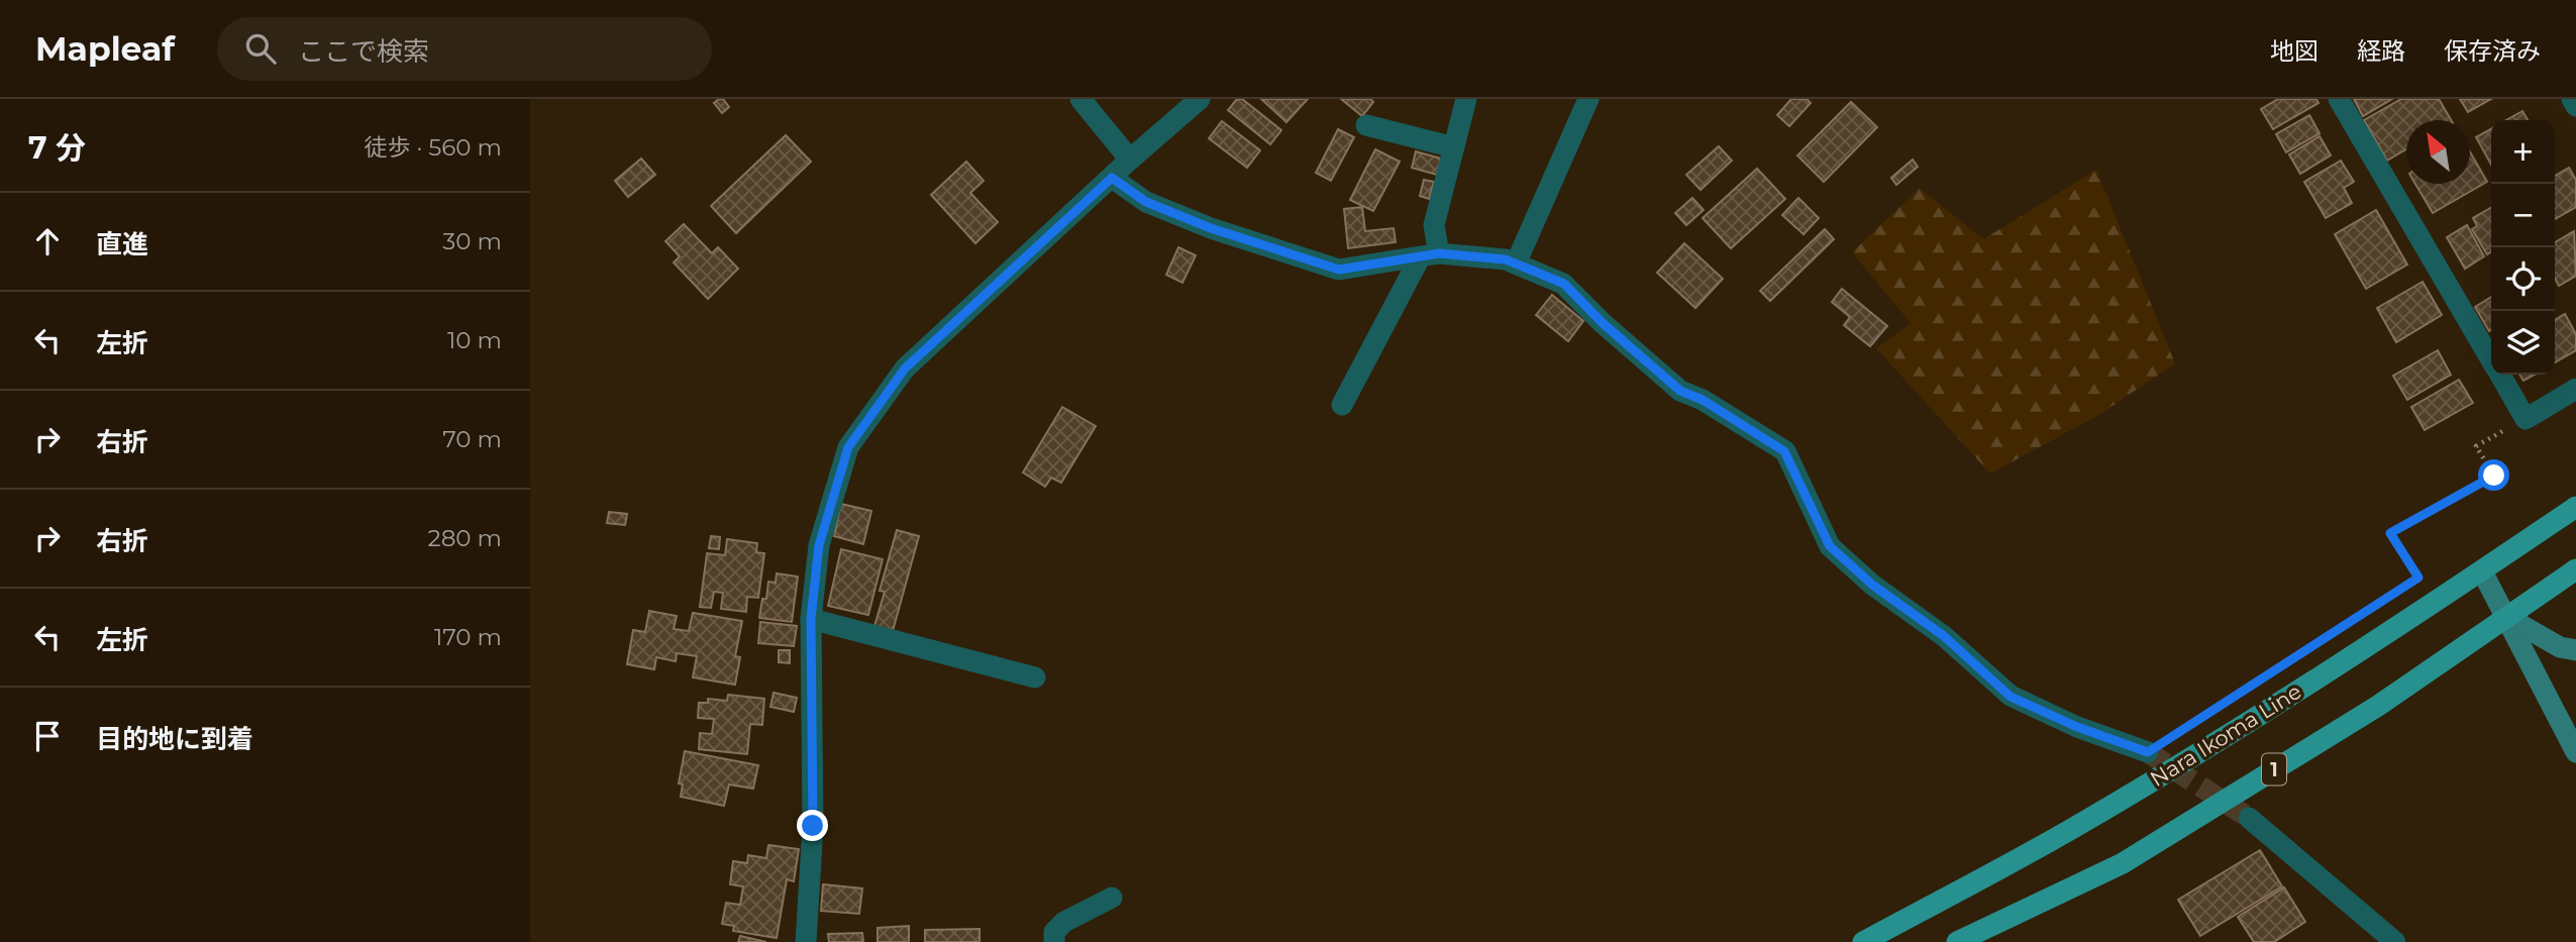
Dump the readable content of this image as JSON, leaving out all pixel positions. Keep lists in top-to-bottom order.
{
  "streets": {
    "main road": ["Nara Ikoma Line", "1"]
  },
  "north": "top left",
  "page": {
    "header": "Mapleaf",
    "search": "ここで検索",
    "nav": ["地図", "経路", "保存済み"],
    "heading": ["7 分", "徒歩 · 560 m"],
    "map_buttons": ["+", "−"],
    "list": [
      ["直進", "30 m"],
      ["左折", "10 m"],
      ["右折", "70 m"],
      ["右折", "280 m"],
      ["左折", "170 m"],
      "目的地に到着"
    ]
  }
}
